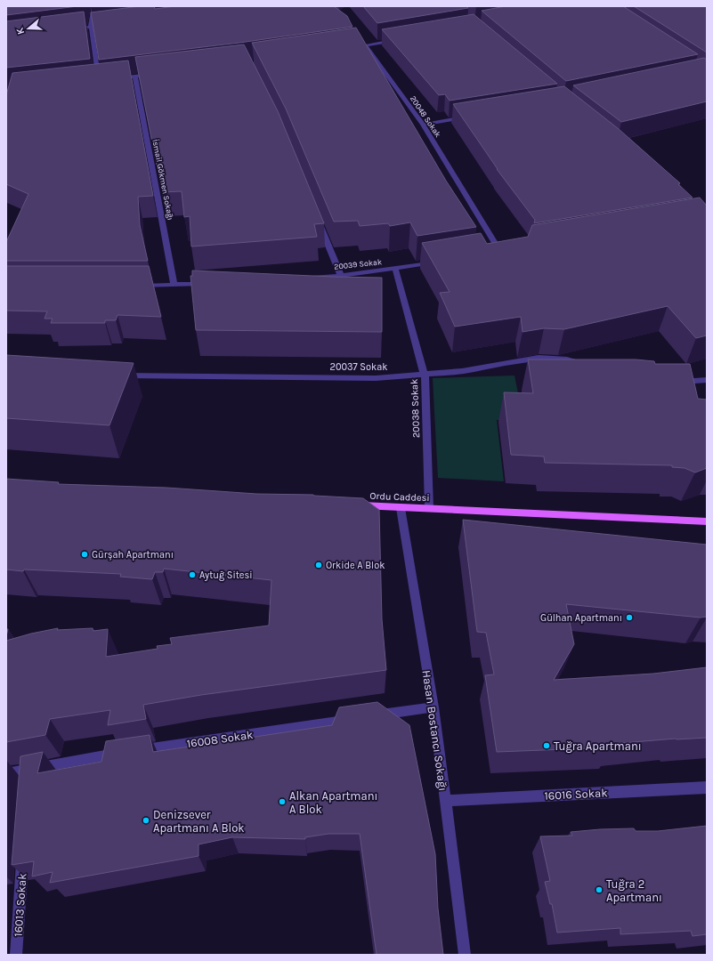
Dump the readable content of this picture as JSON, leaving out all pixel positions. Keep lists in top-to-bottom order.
{
  "streets": {
    "main road": ["Ordu Caddesi"],
    "street": [
      "20048 Sokak",
      "İsmail Gökmen Sokağı",
      "20039 Sokak",
      "20037 Sokak",
      "20038 Sokak",
      "Hasan Bostancı Sokağı",
      "16008 Sokak",
      "16016 Sokak",
      "16013 Sokak"
    ]
  },
  "crossings": [
    ["20039 Sokak", "20038 Sokak"],
    ["20037 Sokak", "20038 Sokak"],
    ["20038 Sokak", "Ordu Caddesi"],
    ["Ordu Caddesi", "Hasan Bostancı Sokağı"],
    ["Hasan Bostancı Sokağı", "16016 Sokak"]
  ],
  "places": [
    "Gürşah Apartmanı",
    "Orkide A Blok",
    "Aytuğ Sitesi",
    "Gülhan Apartmanı",
    "Tuğra Apartmanı",
    "Alkan Apartmanı A Blok",
    "Denizsever Apartmanı A Blok",
    "Tuğra 2 Apartmanı"
  ],
  "north": "left"
}
